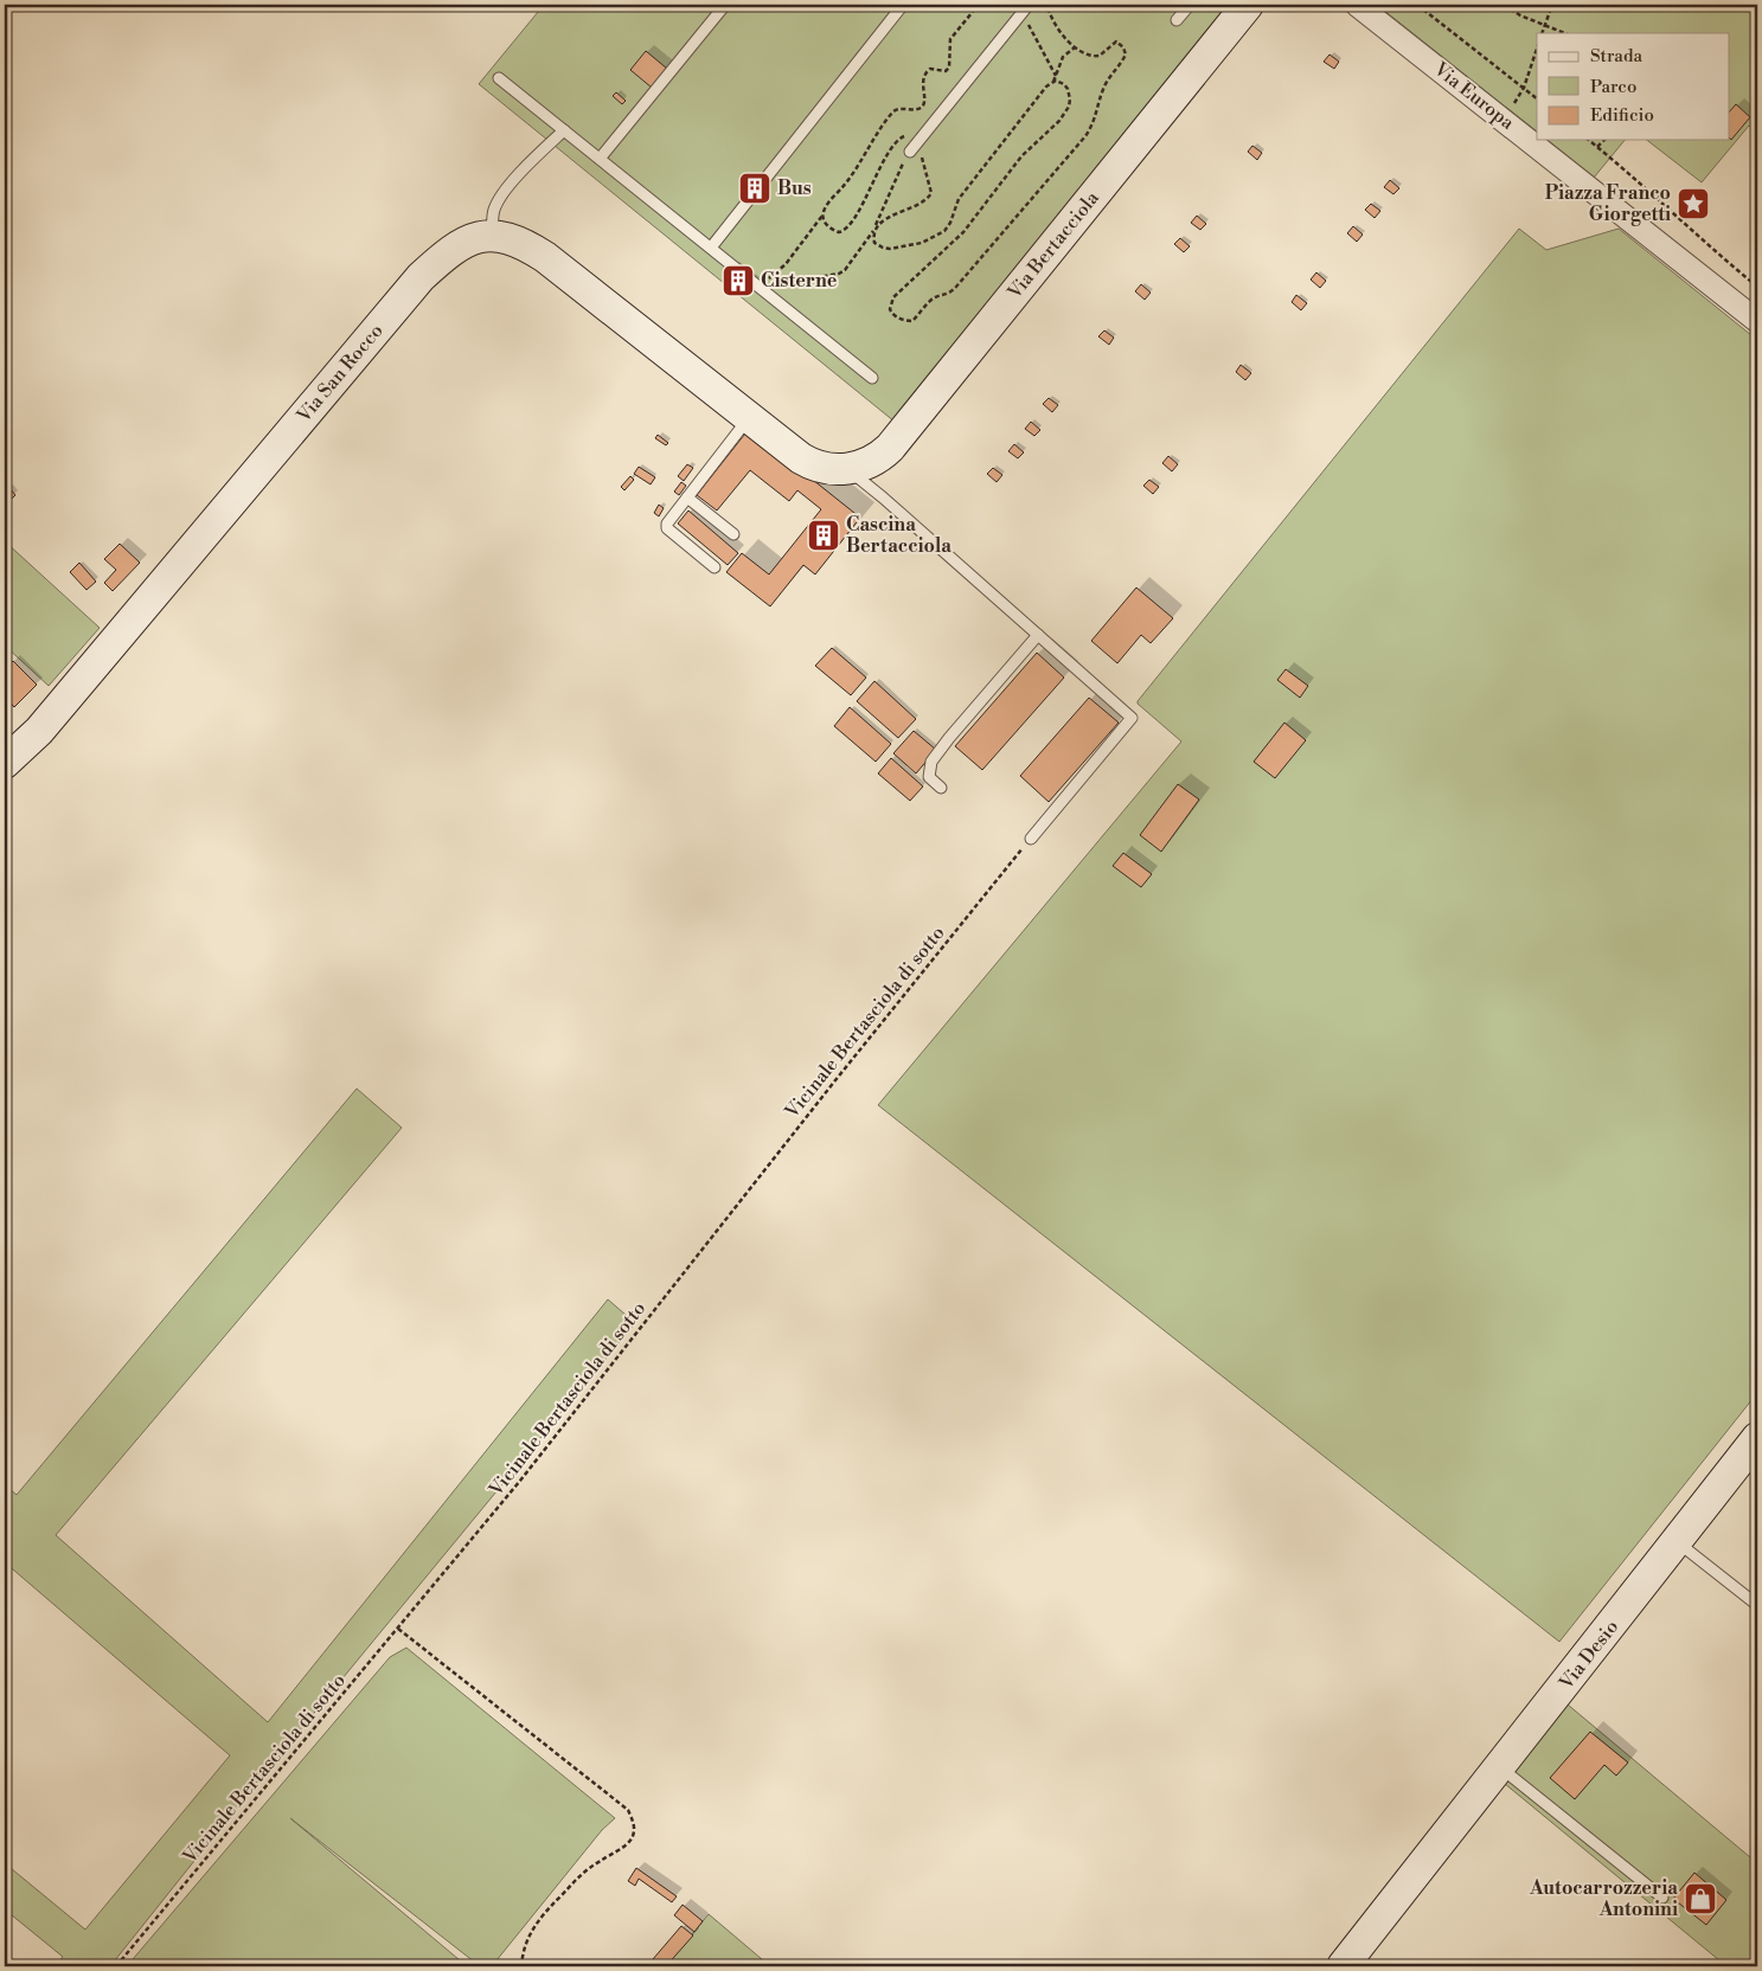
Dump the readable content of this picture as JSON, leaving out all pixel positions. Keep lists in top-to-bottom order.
{
  "streets": {
    "street": [
      "Via Europa",
      "Via Bertacciola",
      "Via San Rocco",
      "Via Desio"
    ],
    "path": ["Vicinale Bertasciola di sotto"]
  },
  "crossings": [
    ["Via Bertacciola", "Via San Rocco"]
  ],
  "places": {
    "building": ["Bus", "Cisterne", "Cascina Bertacciola"],
    "place": ["Piazza Franco Giorgetti"],
    "shop": ["Autocarrozzeria Antonini"]
  },
  "legend": ["Strada", "Parco", "Edificio"]
}
